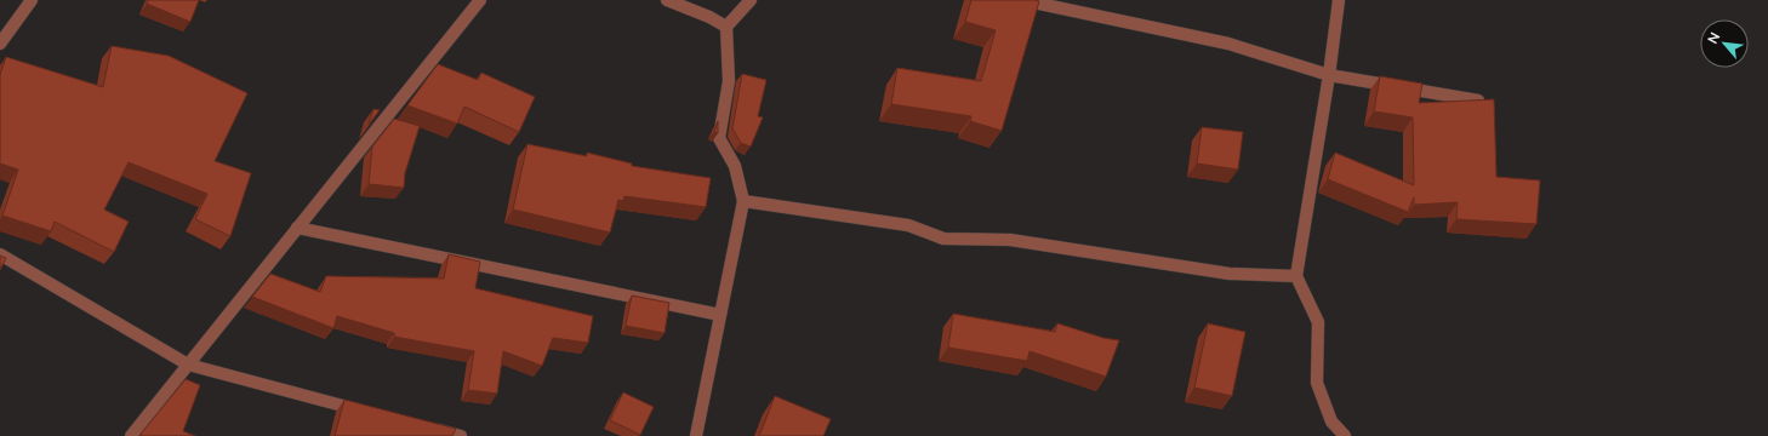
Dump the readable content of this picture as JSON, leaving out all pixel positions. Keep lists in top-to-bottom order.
{
  "north": "top left"
}
